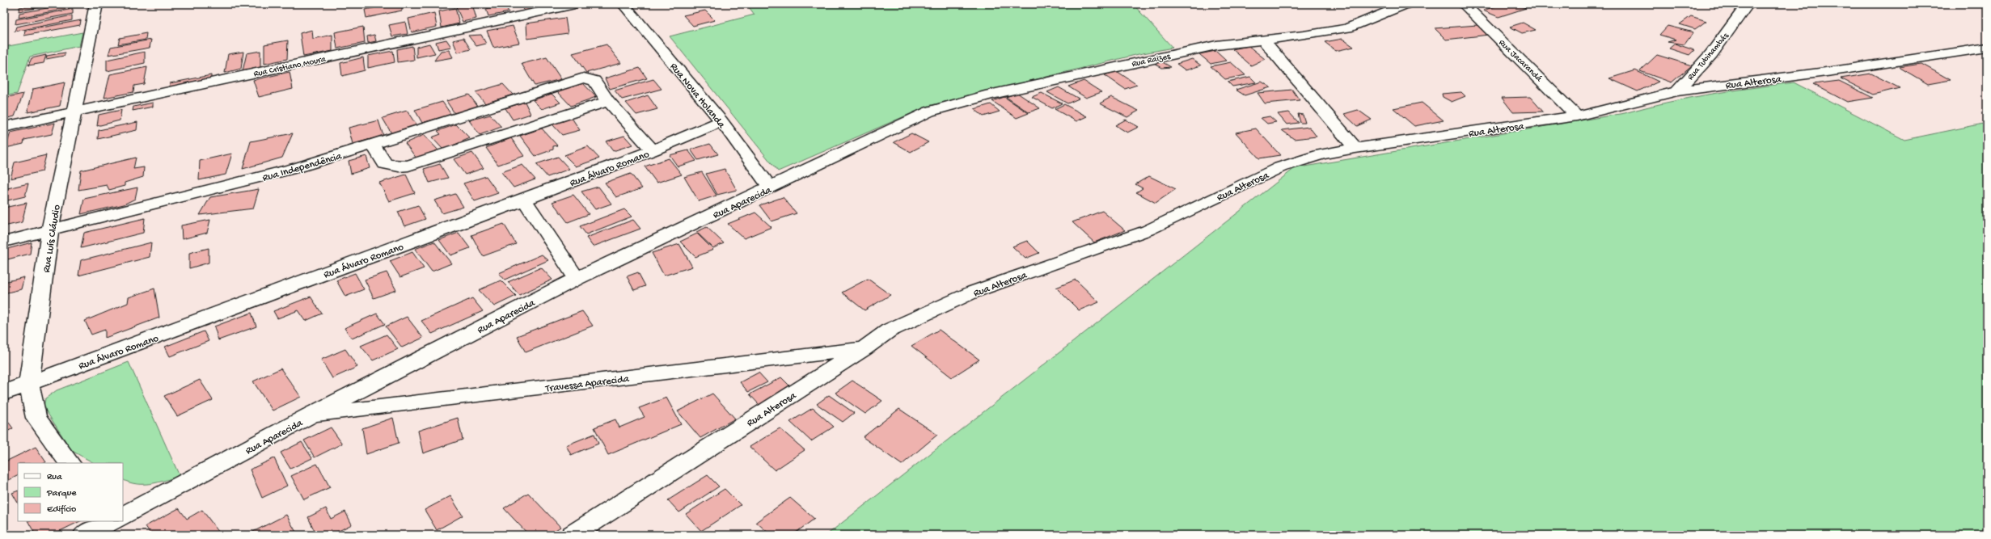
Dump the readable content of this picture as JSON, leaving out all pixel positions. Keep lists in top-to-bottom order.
{
  "streets": {
    "street": [
      "Rua Tubinambás",
      "Rua Raizes",
      "Rua Jacarandá",
      "Rua Cristiano Moura",
      "Rua Alterosa",
      "Rua Nova Holanda",
      "Rua Independência",
      "Rua Álvaro Romano",
      "Rua Aparecida",
      "Rua Luís Cláudio",
      "Travessa Aparecida"
    ]
  },
  "crossings": [
    ["Rua Tubinambás", "Rua Alterosa"],
    ["Rua Raizes", "Rua Aparecida"],
    ["Rua Jacarandá", "Rua Alterosa"],
    ["Rua Cristiano Moura", "Rua Luís Cláudio"],
    ["Rua Alterosa", "Travessa Aparecida"],
    ["Rua Nova Holanda", "Rua Álvaro Romano"],
    ["Rua Nova Holanda", "Rua Aparecida"],
    ["Rua Independência", "Rua Luís Cláudio"],
    ["Rua Álvaro Romano", "Rua Luís Cláudio"],
    ["Rua Aparecida", "Travessa Aparecida"]
  ],
  "legend": ["Rua", "Parque", "Edifício"]
}
